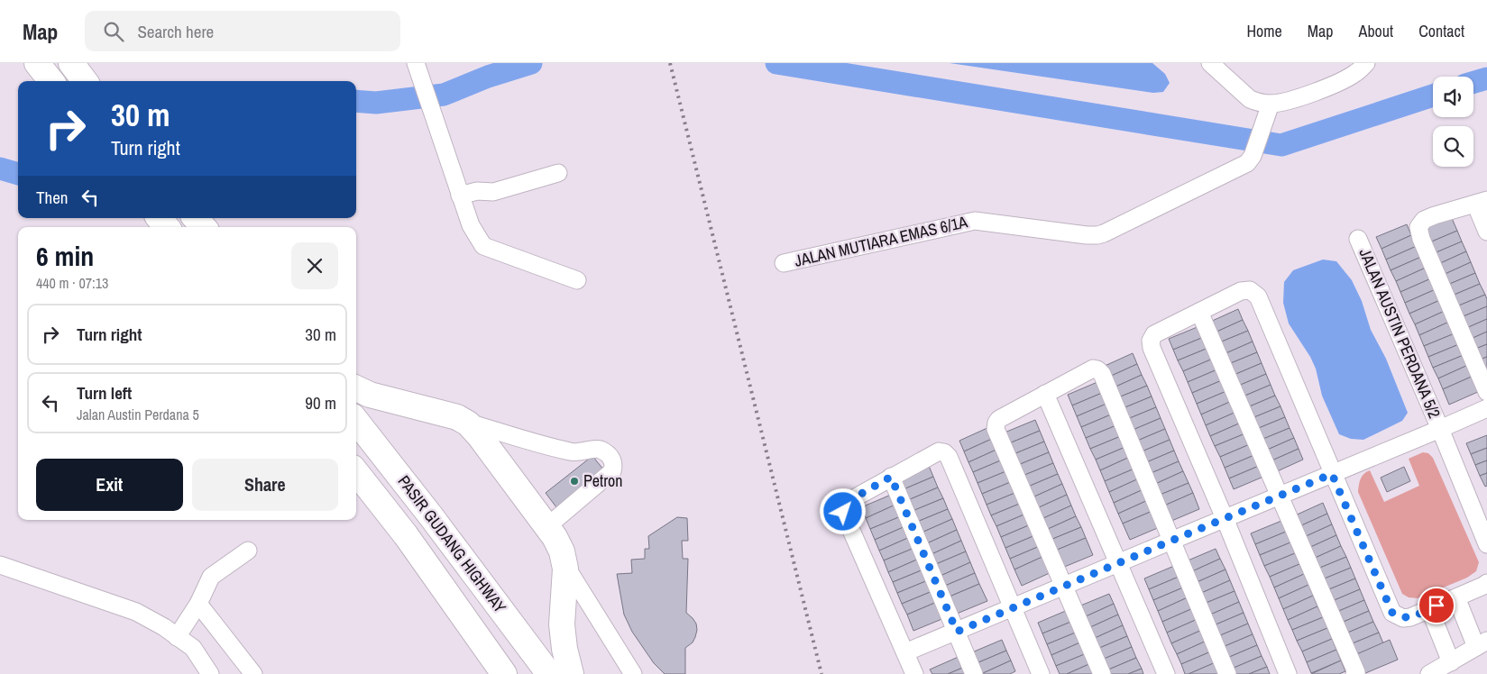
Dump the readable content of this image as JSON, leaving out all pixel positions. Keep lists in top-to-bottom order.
{
  "streets": {
    "highway": ["PASIR GUDANG HIGHWAY"],
    "street": ["JALAN MUTIARA EMAS 6/1A", "JALAN AUSTIN PERDANA 5/2"]
  },
  "places": ["Petron"],
  "page": {
    "header": "Map",
    "search": "Search here",
    "nav": [
      "Home",
      "Map",
      "About",
      "Contact"
    ],
    "turn": ["30 m", "Turn right"],
    "then": "Then",
    "heading": ["6 min", "440 m · 07:13"],
    "list": [
      {
        "name": "Turn right",
        "value": "30 m"
      },
      {
        "name": "Turn left",
        "note": "Jalan Austin Perdana 5",
        "value": "90 m"
      }
    ],
    "buttons": ["Exit", "Share"]
  }
}
